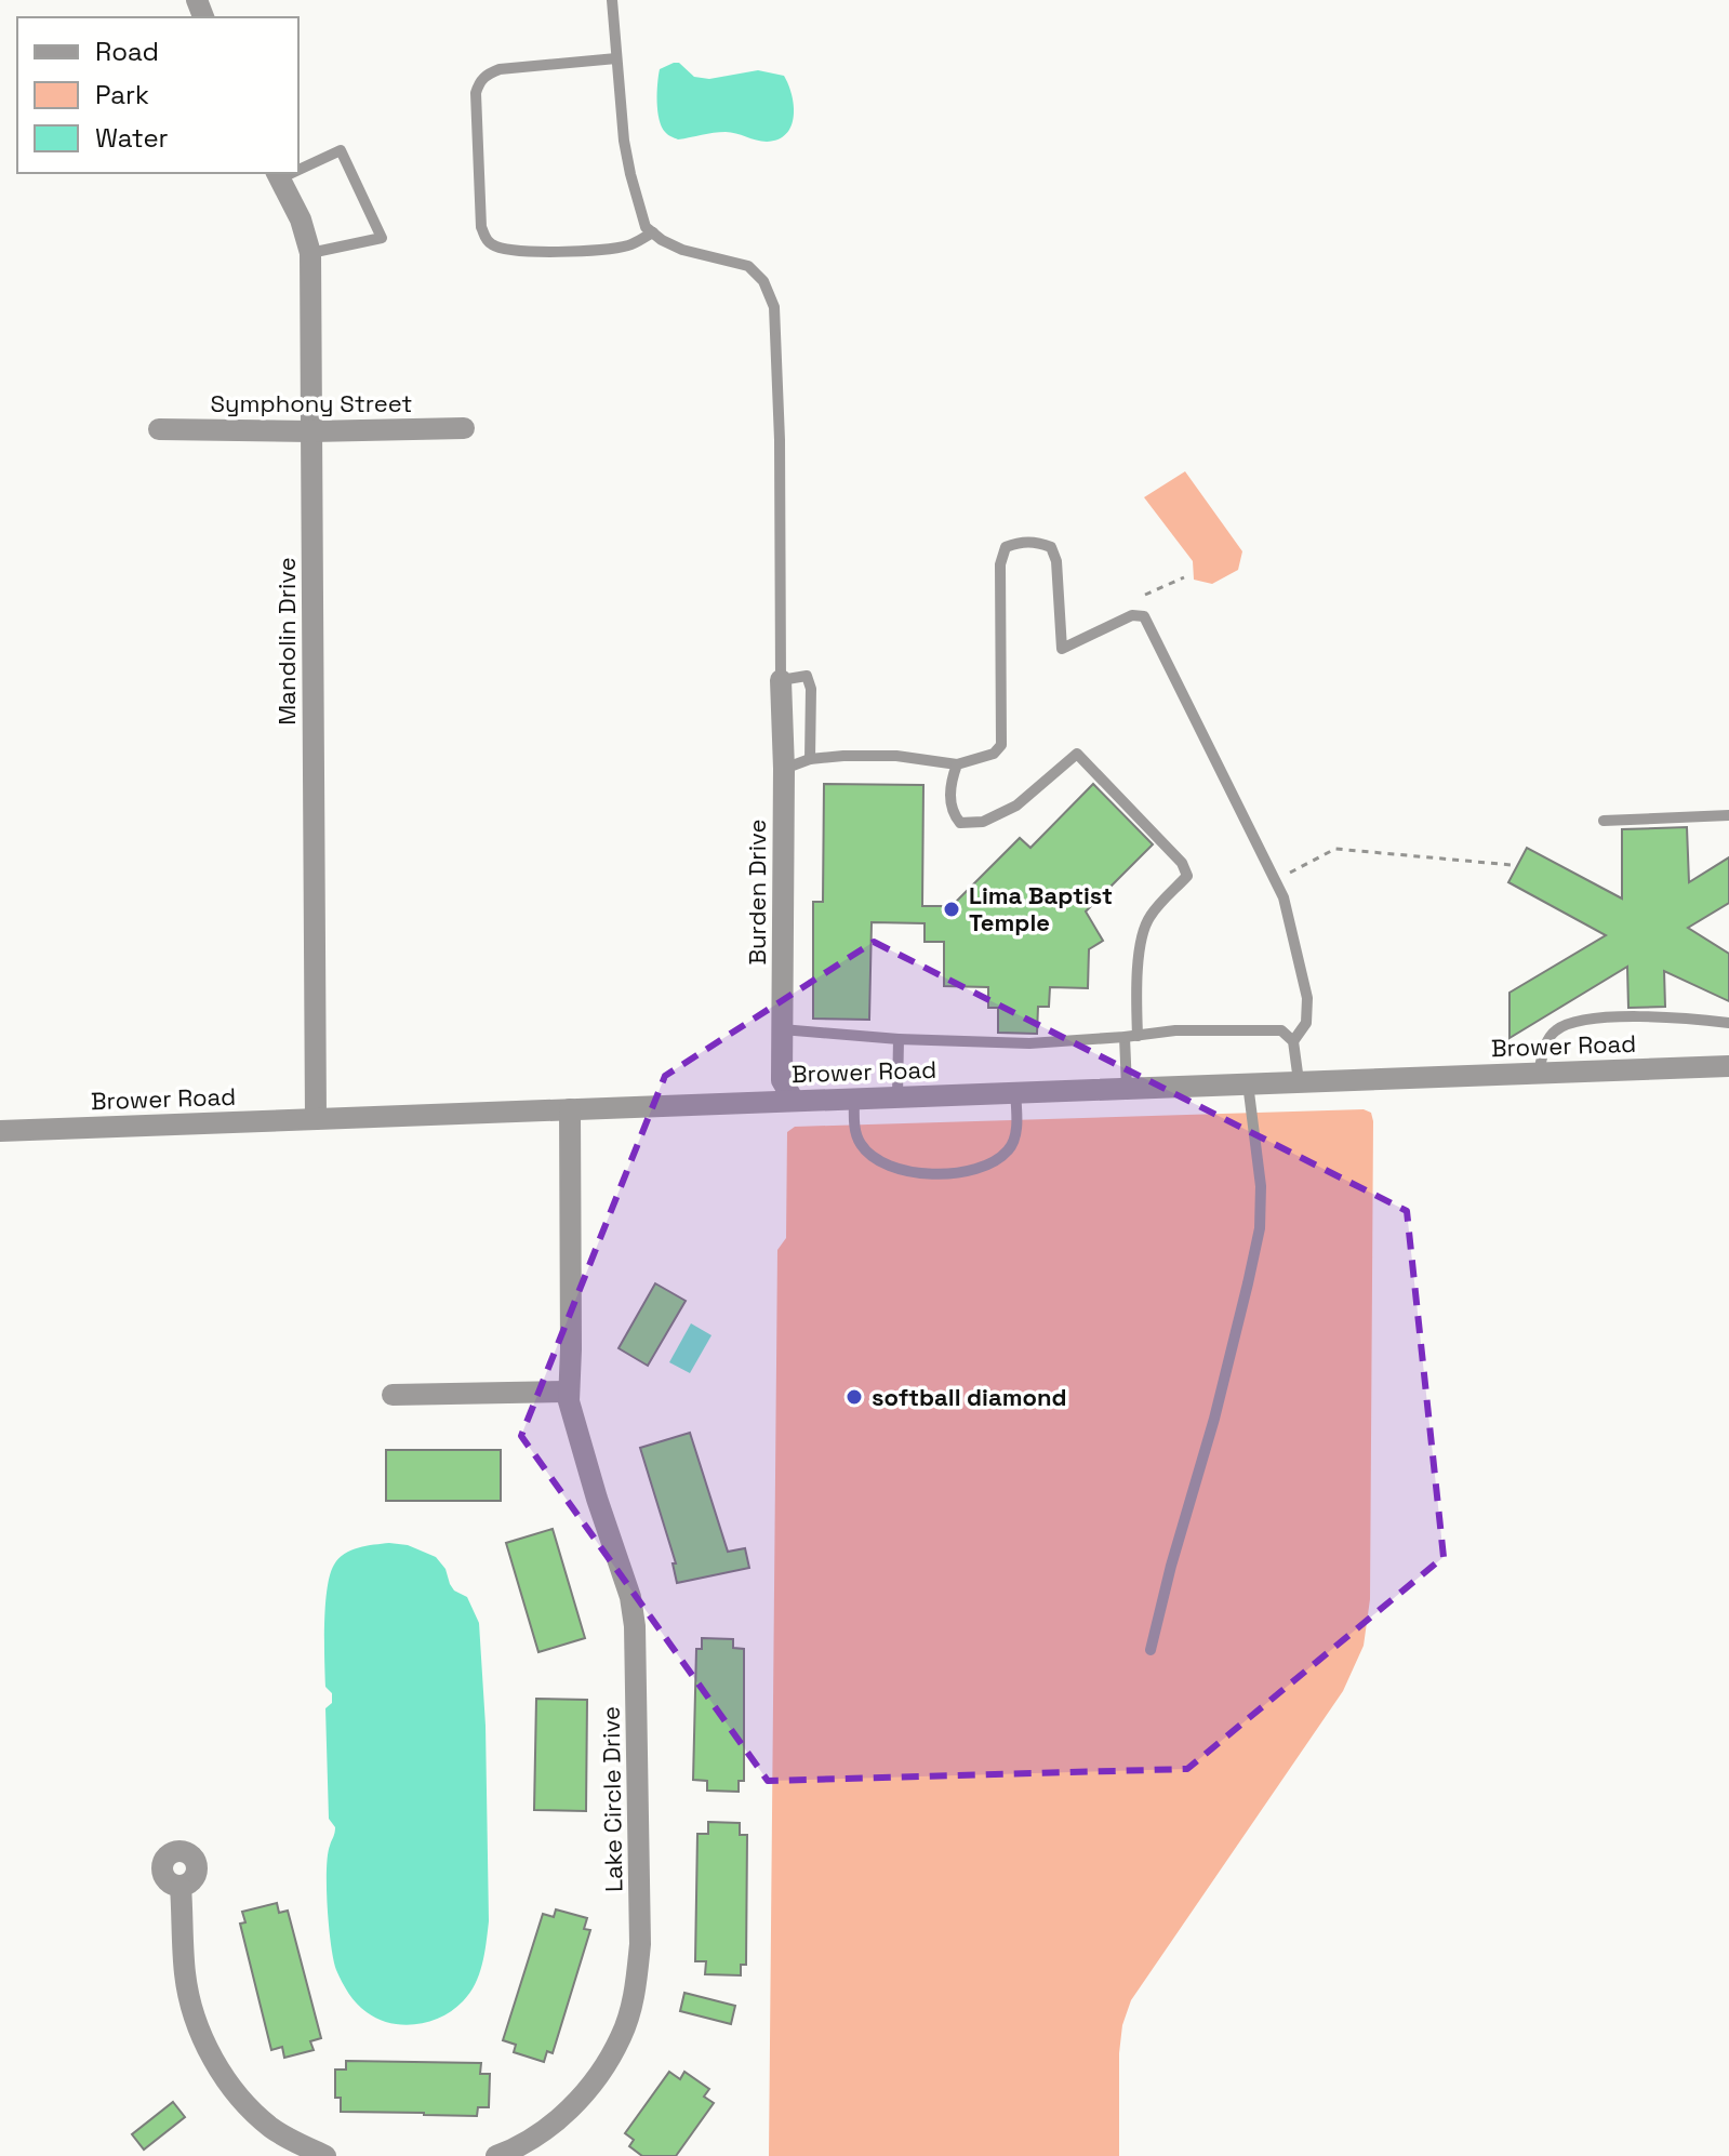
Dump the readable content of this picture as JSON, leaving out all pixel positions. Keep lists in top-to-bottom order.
{
  "streets": {
    "street": [
      "Symphony Street",
      "Mandolin Drive",
      "Burden Drive",
      "Brower Road",
      "Lake Circle Drive"
    ]
  },
  "crossings": [
    ["Symphony Street", "Mandolin Drive"],
    ["Mandolin Drive", "Brower Road"],
    ["Burden Drive", "Brower Road"],
    ["Brower Road", "Lake Circle Drive"]
  ],
  "places": ["Lima Baptist Temple", "softball diamond"],
  "legend": ["Road", "Park", "Water"]
}
